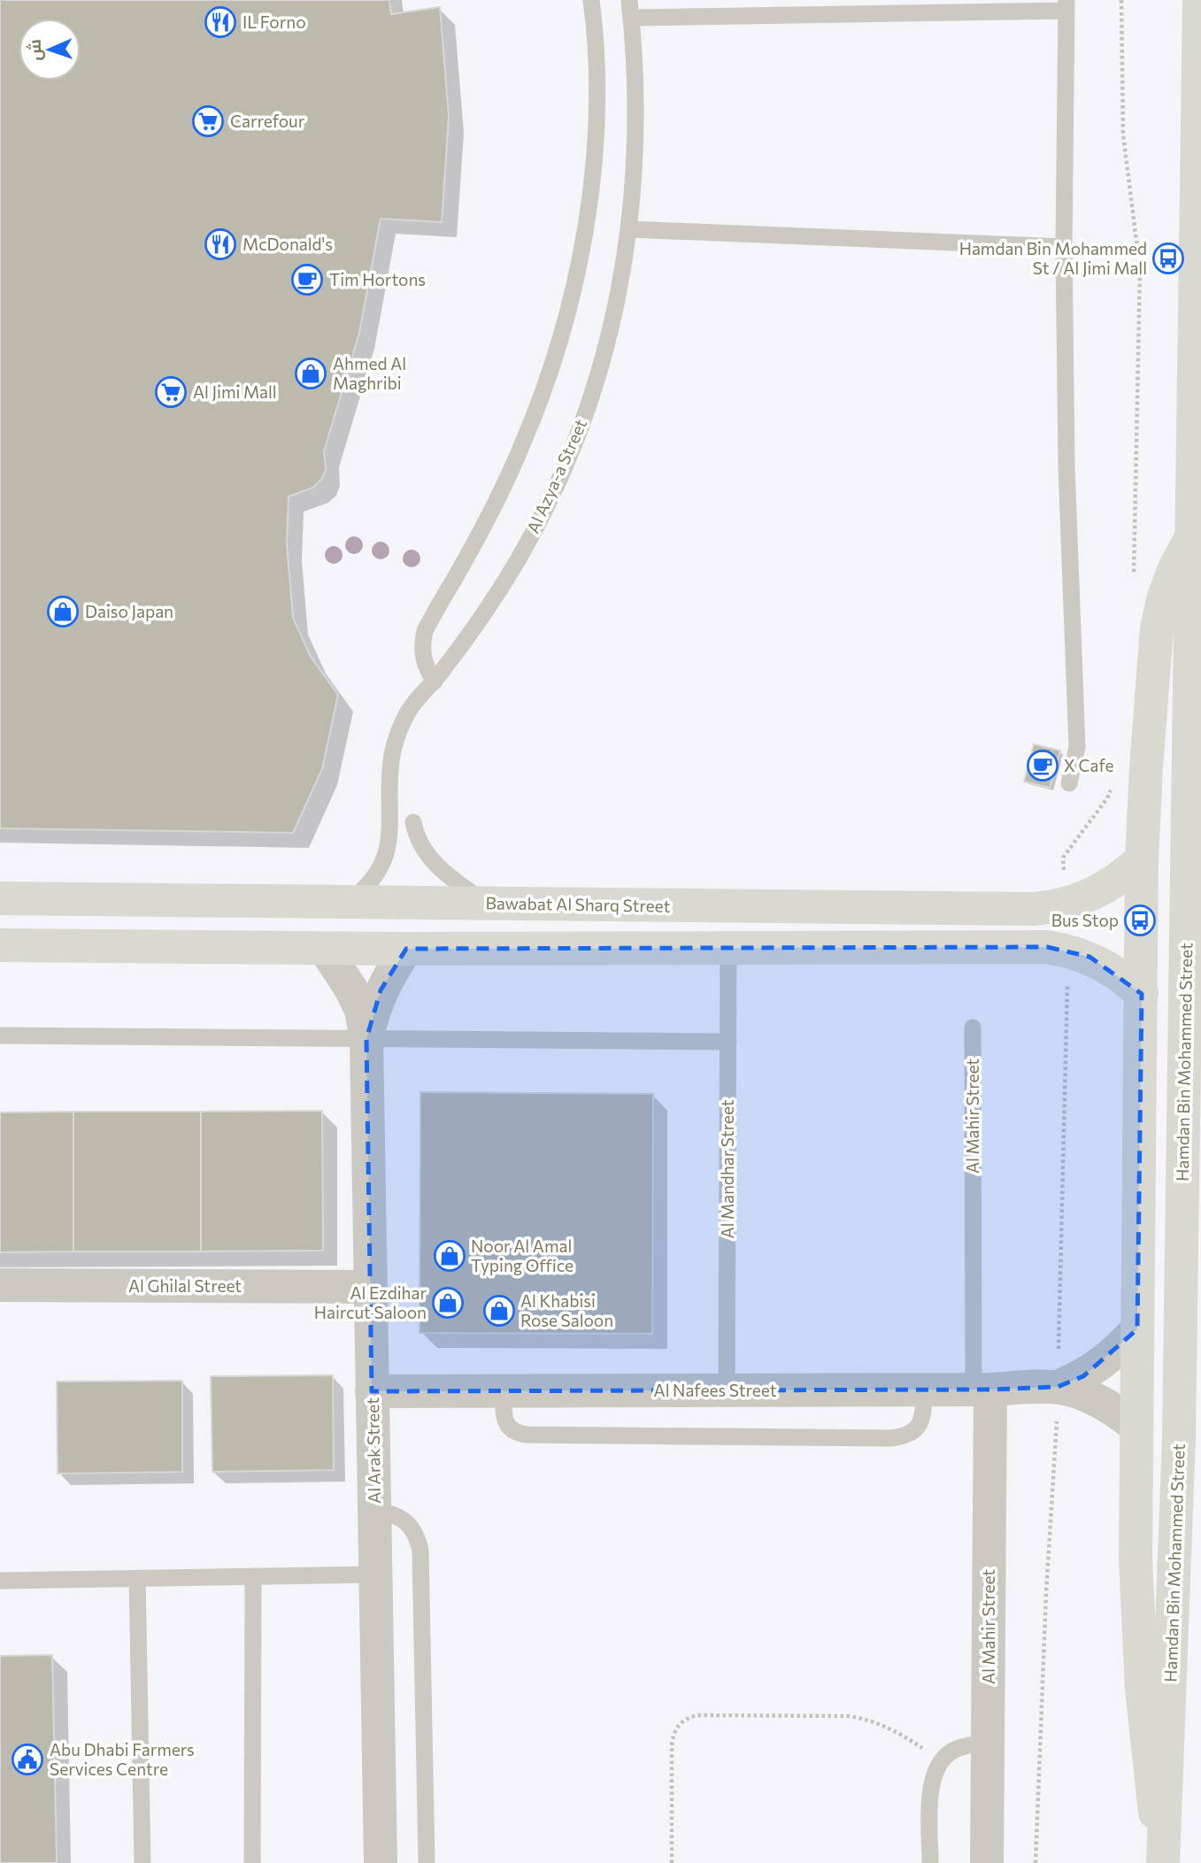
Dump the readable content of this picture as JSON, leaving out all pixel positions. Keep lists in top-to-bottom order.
{
  "streets": {
    "street": [
      "Bawabat Al Sharq Street",
      "Hamdan Bin Mohammed Street",
      "Al Mahir Street",
      "Al Ghilal Street",
      "Al Nafees Street",
      "Al Arak Street"
    ],
    "lane": ["Al Azya-a Street", "Al Mandhar Street"]
  },
  "crossings": [
    ["Al Azya-a Street", "Bawabat Al Sharq Street"],
    ["Al Mahir Street", "Al Nafees Street"],
    ["Al Mandhar Street", "Al Nafees Street"],
    ["Al Ghilal Street", "Al Arak Street"],
    ["Al Nafees Street", "Al Arak Street"]
  ],
  "places": {
    "restaurant": ["IL Forno", "McDonald's"],
    "supermarket": ["Carrefour", "Al Jimi Mall"],
    "bus stop": ["Hamdan Bin Mohammed St / Al Jimi Mall", "Bus Stop"],
    "cafe": ["Tim Hortons", "X Cafe"],
    "shop": [
      "Ahmed Al Maghribi",
      "Daiso Japan",
      "Noor Al Amal Typing Office",
      "Al Ezdihar Haircut Saloon",
      "Al Khabisi Rose Saloon"
    ],
    "public building": ["Abu Dhabi Farmers Services Centre"]
  },
  "north": "left"
}
